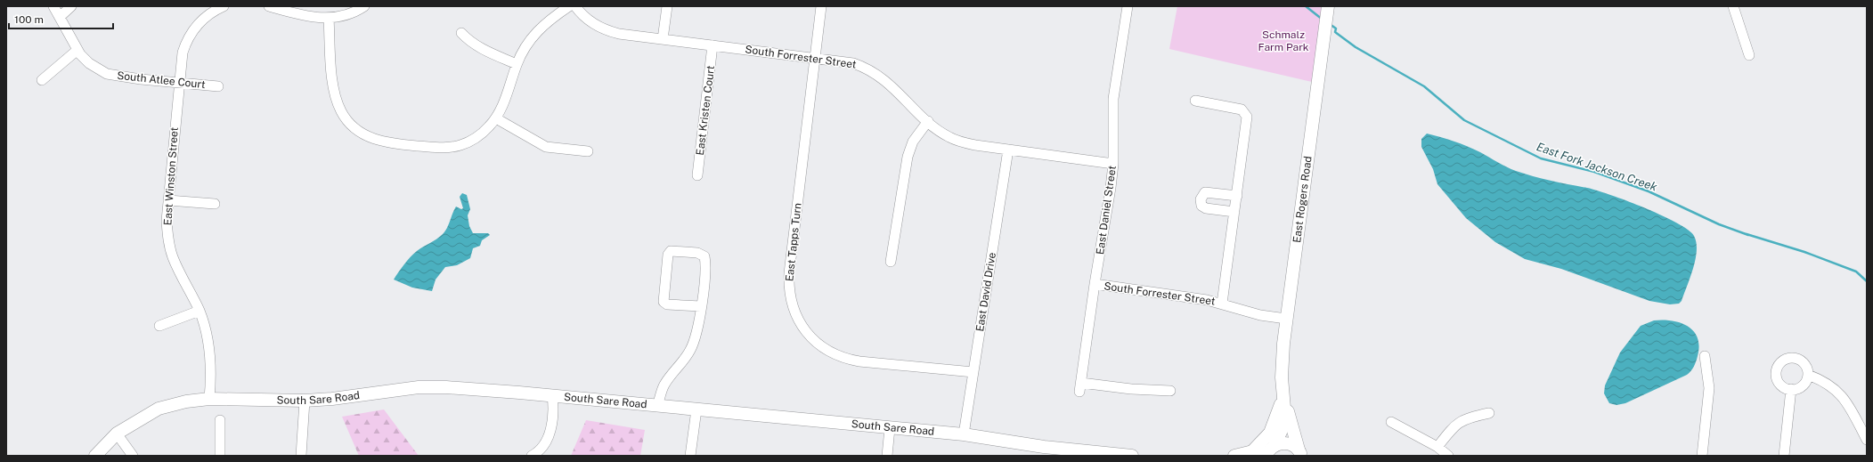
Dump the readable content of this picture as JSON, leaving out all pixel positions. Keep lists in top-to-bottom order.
{
  "streets": {
    "main road": ["East Rogers Road", "South Sare Road"],
    "street": [
      "South Forrester Street",
      "South Atlee Court",
      "East Kristen Court",
      "East Winston Street",
      "East Daniel Street",
      "East Tapps Turn",
      "East David Drive"
    ]
  },
  "crossings": [
    ["South Forrester Street", "East Kristen Court"],
    ["South Forrester Street", "East Rogers Road"],
    ["South Forrester Street", "East Daniel Street"],
    ["South Forrester Street", "East Tapps Turn"],
    ["South Forrester Street", "East David Drive"],
    ["South Atlee Court", "East Winston Street"],
    ["East Winston Street", "South Sare Road"],
    ["East Tapps Turn", "East David Drive"],
    ["East David Drive", "South Sare Road"]
  ],
  "water": ["East Fork Jackson Creek"],
  "parks": ["Schmalz Farm Park"],
  "scale_bar": "100 m"
}
